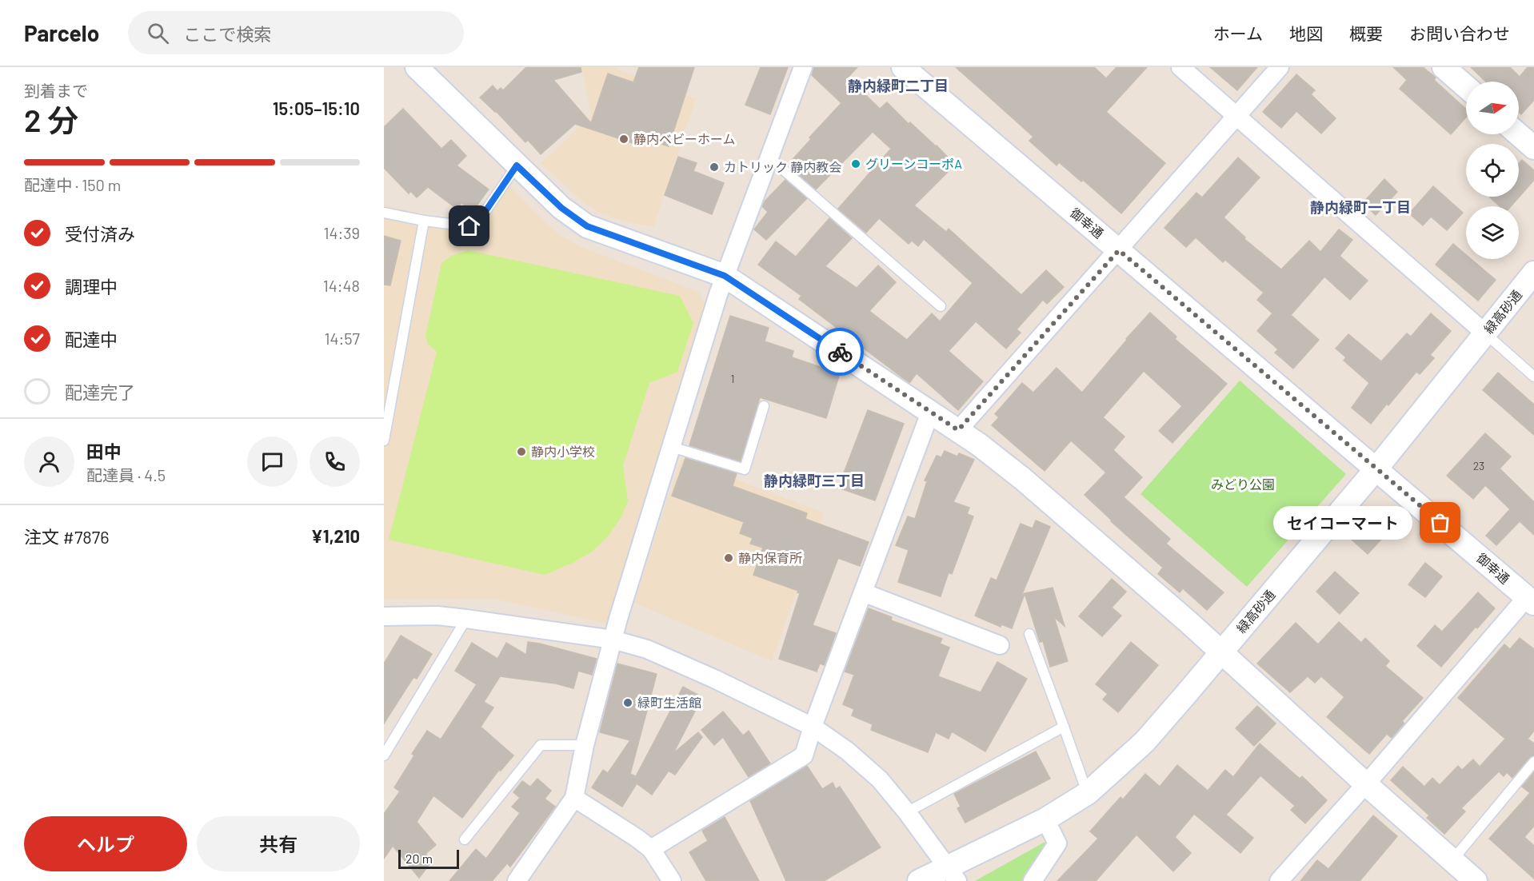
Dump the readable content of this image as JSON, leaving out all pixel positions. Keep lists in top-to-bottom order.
{
  "streets": {
    "street": ["御幸通", "緑高砂通"]
  },
  "crossings": [
    ["御幸通", "緑高砂通"]
  ],
  "districts": ["静内緑町二丁目", "静内緑町一丁目", "静内緑町三丁目"],
  "parks": ["みどり公園"],
  "places": [
    "静内ベビーホーム",
    "グリーンコーポA",
    "カトリック 静内教会",
    "静内小学校",
    "セイコーマート",
    "静内保育所",
    "緑町生活館"
  ],
  "house_numbers": ["1", "23"],
  "scale_bar": "20 m",
  "north": "right",
  "page": {
    "header": "Parcelo",
    "search": "ここで検索",
    "nav": [
      "ホーム",
      "地図",
      "概要",
      "お問い合わせ"
    ],
    "heading": ["2 分", "到着まで", "15:05–15:10"],
    "panel": [
      "田中",
      "配達員 · 4.5",
      "注文 #7876",
      "¥1,210"
    ],
    "bar": "配達中 · 150 m",
    "list": [
      ["受付済み", "14:39"],
      ["調理中", "14:48"],
      ["配達中", "14:57"],
      "配達完了"
    ],
    "bubble": "セイコーマート",
    "buttons": ["ヘルプ", "共有"],
    "scale": "20 m"
  }
}
